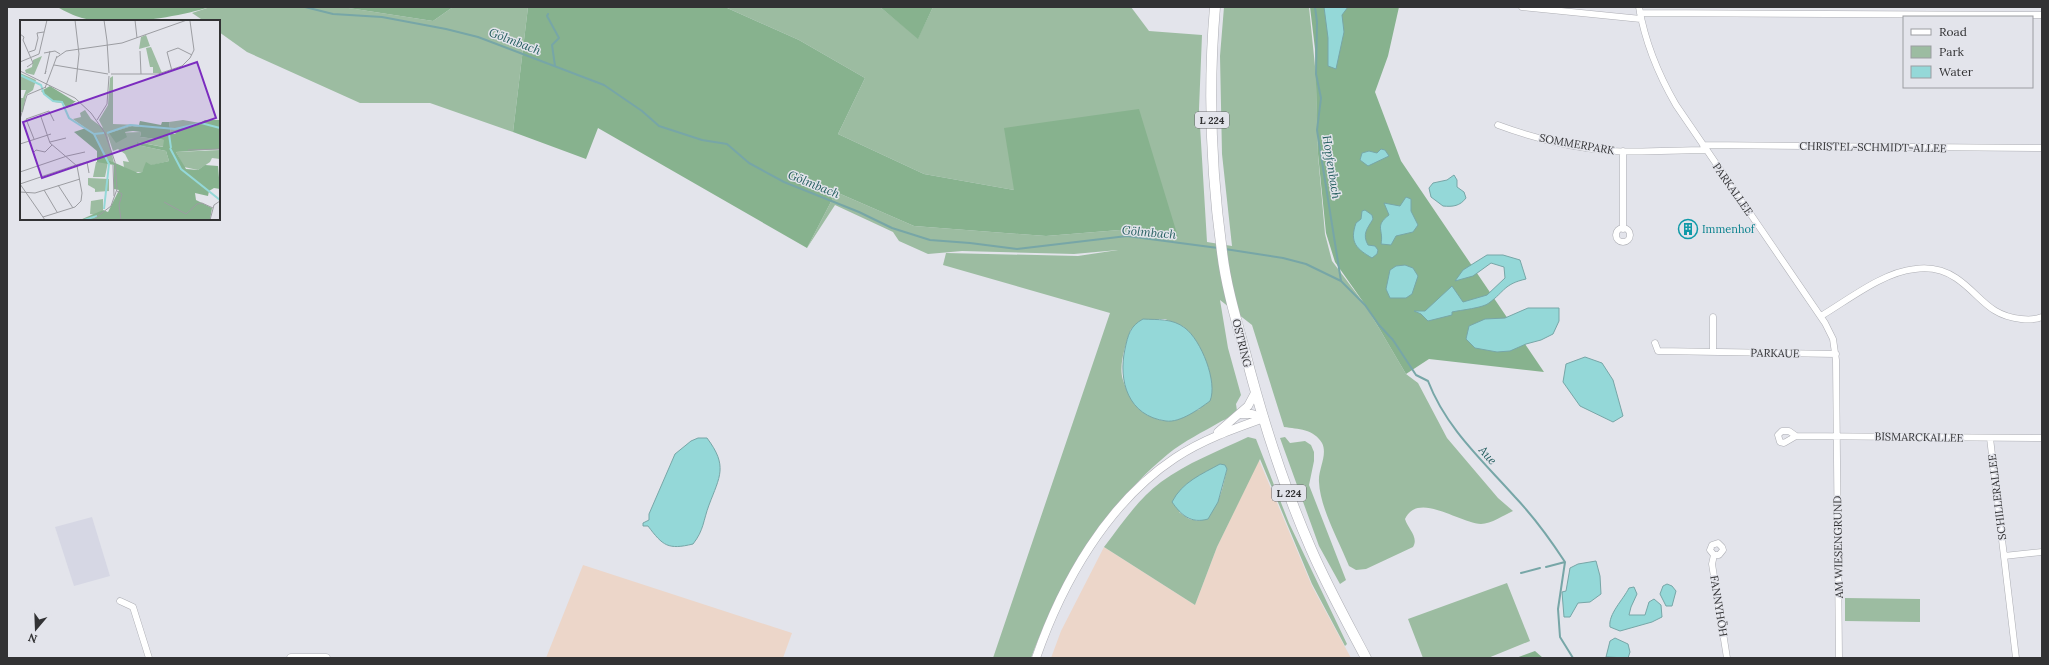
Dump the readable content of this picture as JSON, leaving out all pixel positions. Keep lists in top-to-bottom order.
{
  "streets": {
    "main road": ["L 224", "OSTRING"],
    "street": [
      "SOMMERPARK",
      "CHRISTEL-SCHMIDT-ALLEE",
      "PARKALLEE",
      "PARKAUE",
      "BISMARCKALLEE",
      "SCHILLERALLEE",
      "AM WIESENGRUND",
      "FANNYHÖH"
    ]
  },
  "crossings": [
    ["SOMMERPARK", "CHRISTEL-SCHMIDT-ALLEE"],
    ["SOMMERPARK", "PARKALLEE"],
    ["CHRISTEL-SCHMIDT-ALLEE", "PARKALLEE"],
    ["PARKALLEE", "PARKAUE"],
    ["PARKALLEE", "BISMARCKALLEE"],
    ["PARKALLEE", "AM WIESENGRUND"],
    ["BISMARCKALLEE", "SCHILLERALLEE"],
    ["BISMARCKALLEE", "AM WIESENGRUND"]
  ],
  "water": ["Gölmbach", "Hopfenbach", "Aue"],
  "places": {
    "building": ["Immenhof"]
  },
  "legend": ["Road", "Park", "Water"],
  "north": "bottom"
}
